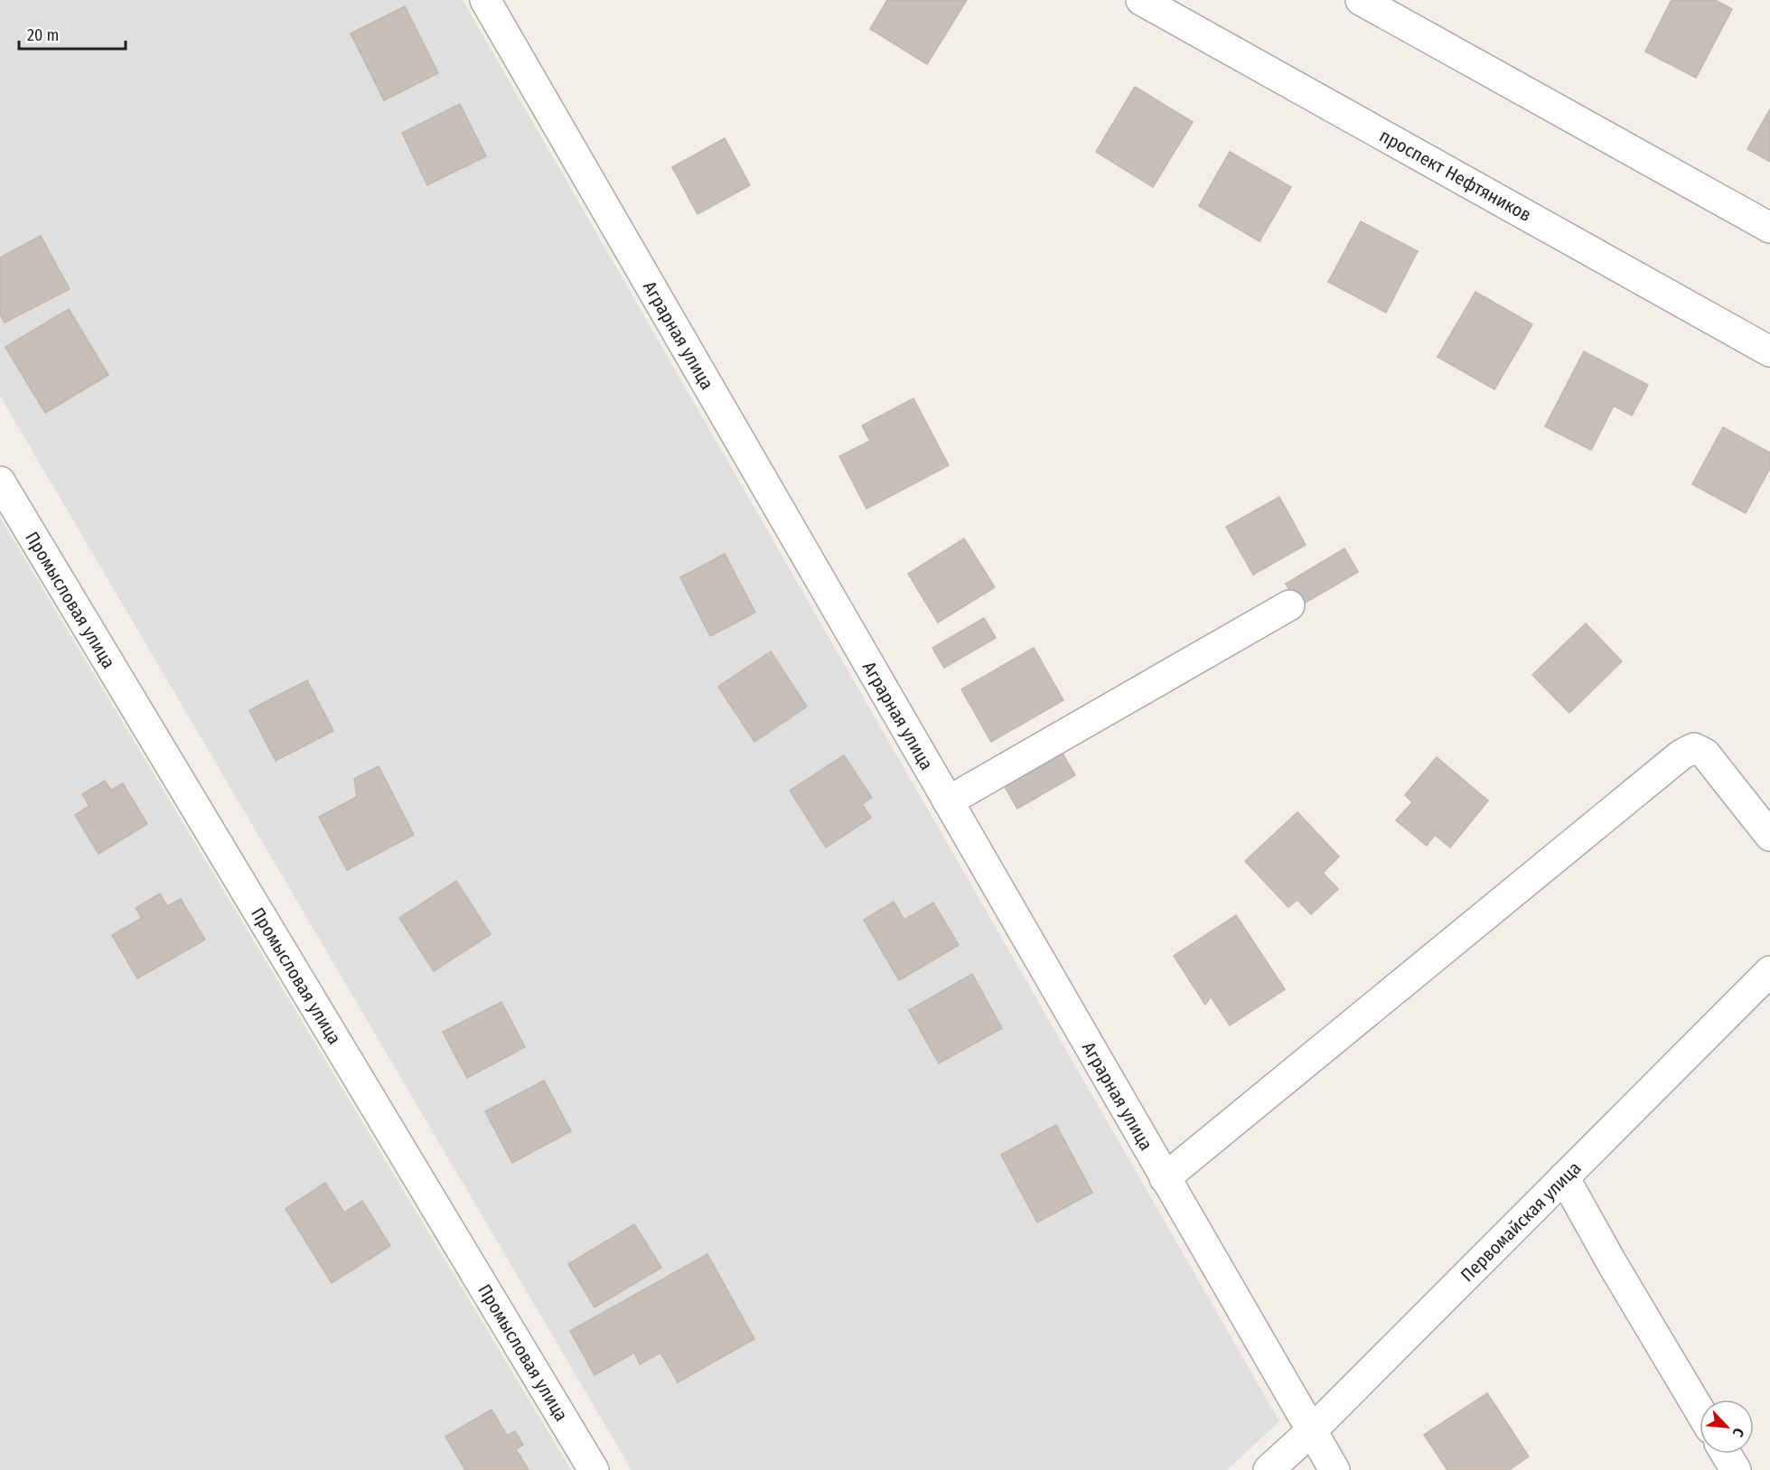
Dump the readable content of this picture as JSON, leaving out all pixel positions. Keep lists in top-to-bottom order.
{
  "streets": {
    "street": [
      "проспект Нефтяников",
      "Аграрная улица",
      "Промысловая улица",
      "Первомайская улица"
    ]
  },
  "crossings": [
    ["Аграрная улица", "Первомайская улица"]
  ],
  "scale_bar": "20 m",
  "north": "bottom right"
}
